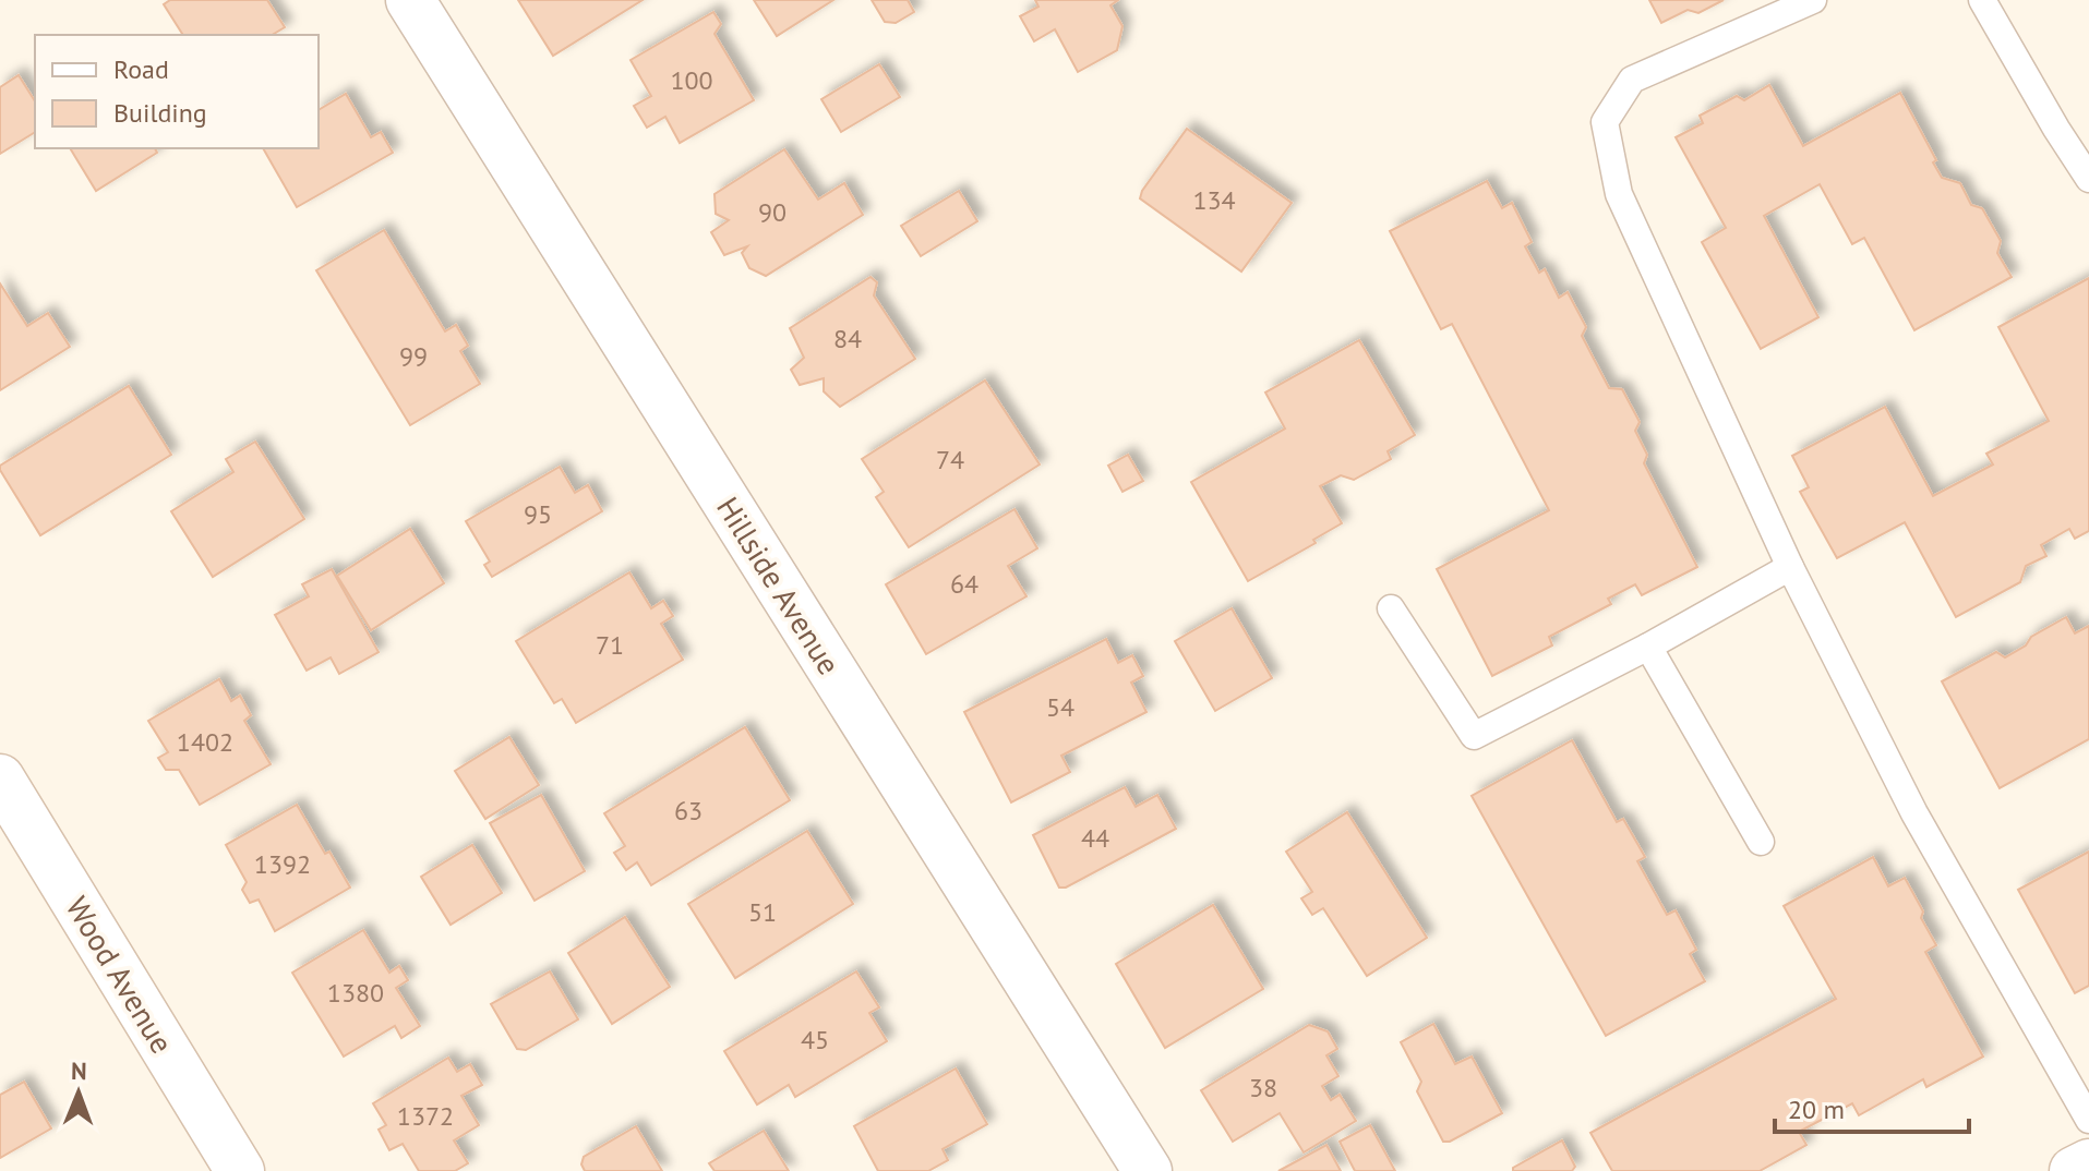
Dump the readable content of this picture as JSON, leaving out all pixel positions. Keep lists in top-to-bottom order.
{
  "streets": {
    "street": ["Hillside Avenue", "Wood Avenue"]
  },
  "house_numbers": [
    "100",
    "134",
    "90",
    "84",
    "99",
    "74",
    "95",
    "64",
    "71",
    "54",
    "1402",
    "63",
    "44",
    "1392",
    "51",
    "1380",
    "45",
    "38",
    "1372"
  ],
  "legend": ["Road", "Building"],
  "scale_bar": "20 m",
  "north": "top"
}
